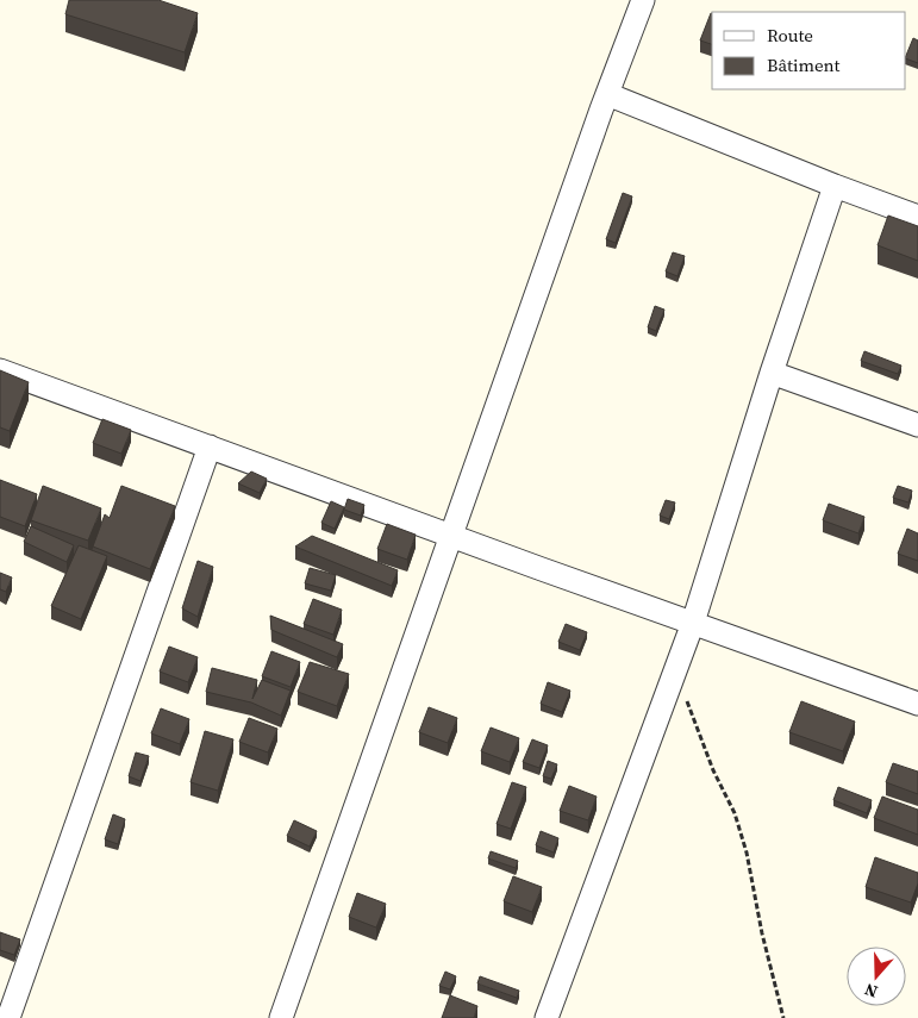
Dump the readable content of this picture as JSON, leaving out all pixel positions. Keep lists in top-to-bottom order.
{
  "legend": ["Route", "Bâtiment"],
  "north": "bottom"
}
